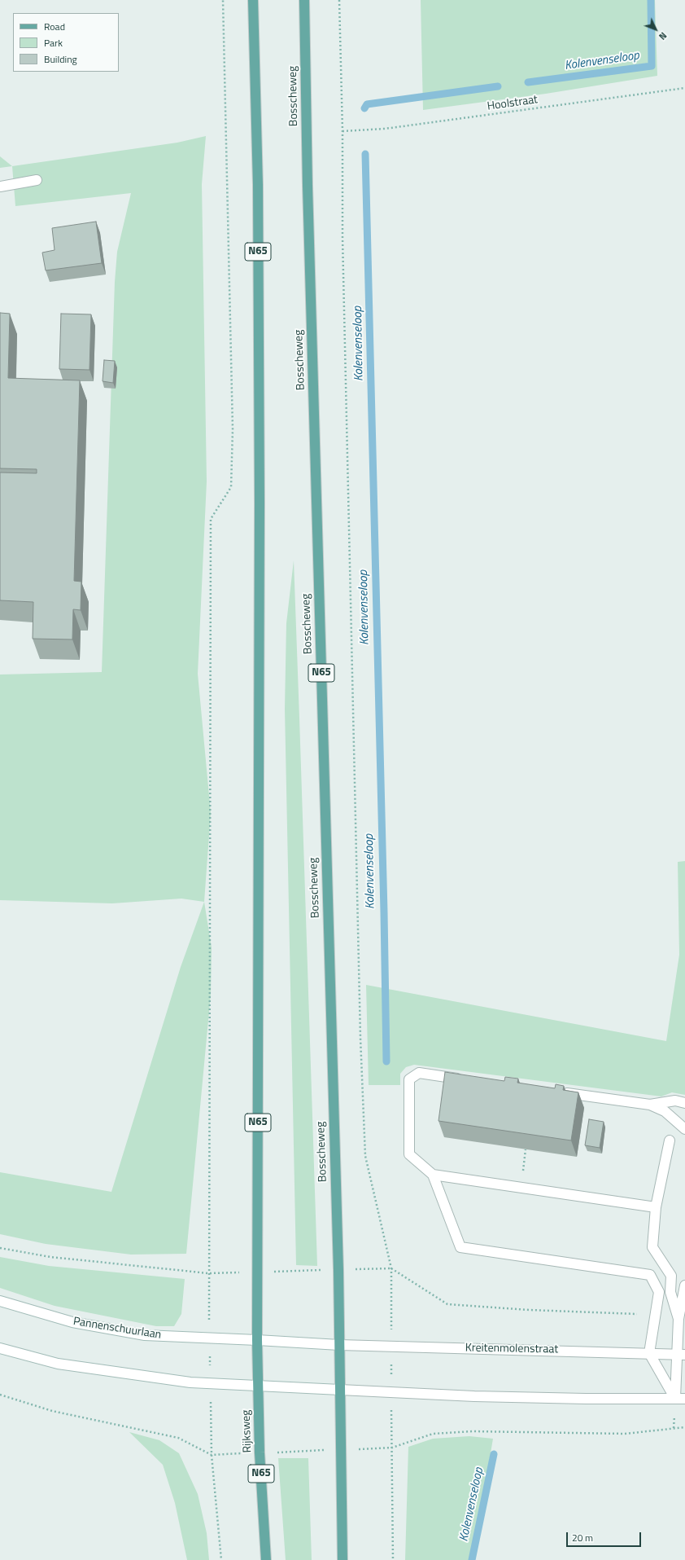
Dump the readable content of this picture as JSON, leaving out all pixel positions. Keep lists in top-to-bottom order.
{
  "streets": {
    "main road": ["Bosscheweg", "N65", "Rijksweg"],
    "street": ["Pannenschuurlaan", "Kreitenmolenstraat"],
    "path": ["Hoolstraat"]
  },
  "crossings": [
    ["Bosscheweg", "N65"],
    ["Bosscheweg", "Pannenschuurlaan"],
    ["Bosscheweg", "Kreitenmolenstraat"],
    ["N65", "Pannenschuurlaan"],
    ["N65", "Kreitenmolenstraat"],
    ["N65", "Rijksweg"],
    ["Pannenschuurlaan", "Kreitenmolenstraat"],
    ["Pannenschuurlaan", "Rijksweg"]
  ],
  "water": ["Kolenvenseloop"],
  "legend": ["Road", "Park", "Building"],
  "scale_bar": "20 m",
  "north": "bottom right"
}
